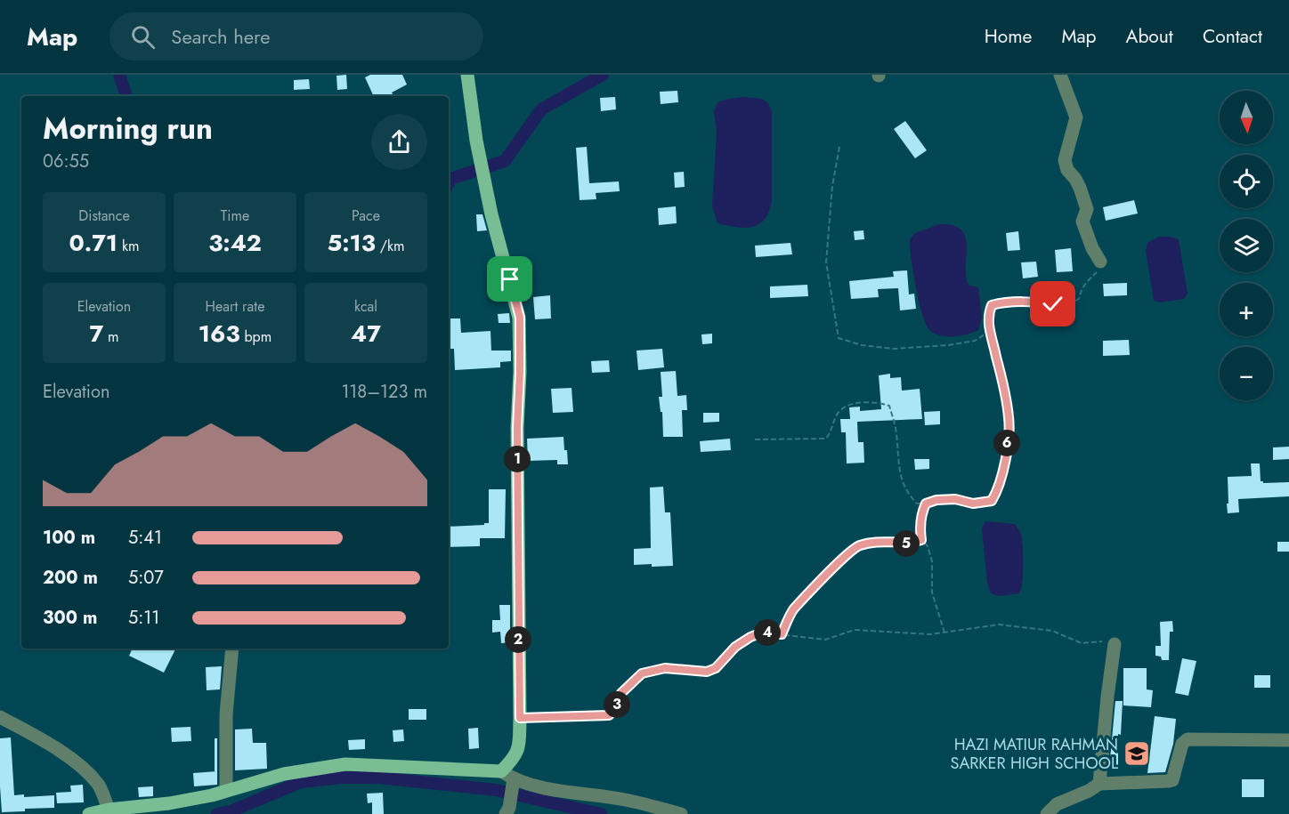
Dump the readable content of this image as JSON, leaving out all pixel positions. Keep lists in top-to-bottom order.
{
  "places": {
    "school or university": ["HAZI MATIUR RAHMAN SARKER HIGH SCHOOL"]
  },
  "north": "bottom",
  "page": {
    "header": "Map",
    "search": "Search here",
    "nav": [
      "Home",
      "Map",
      "About",
      "Contact"
    ],
    "map_buttons": ["+", "−"],
    "heading": ["Morning run", "06:55"],
    "stats": [
      ["Distance", "0.71 km"],
      ["Time", "3:42"],
      ["Pace", "5:13 /km"],
      ["Elevation", "7 m"],
      ["Heart rate", "163 bpm"],
      ["kcal", "47"]
    ],
    "chart": ["Elevation", "118–123 m"],
    "pins": [
      "6",
      "1",
      "5",
      "4",
      "2",
      "3"
    ],
    "list": [
      {
        "name": "100 m",
        "note": "5:41"
      },
      {
        "name": "200 m",
        "note": "5:07"
      },
      {
        "name": "300 m",
        "note": "5:11"
      }
    ]
  }
}
